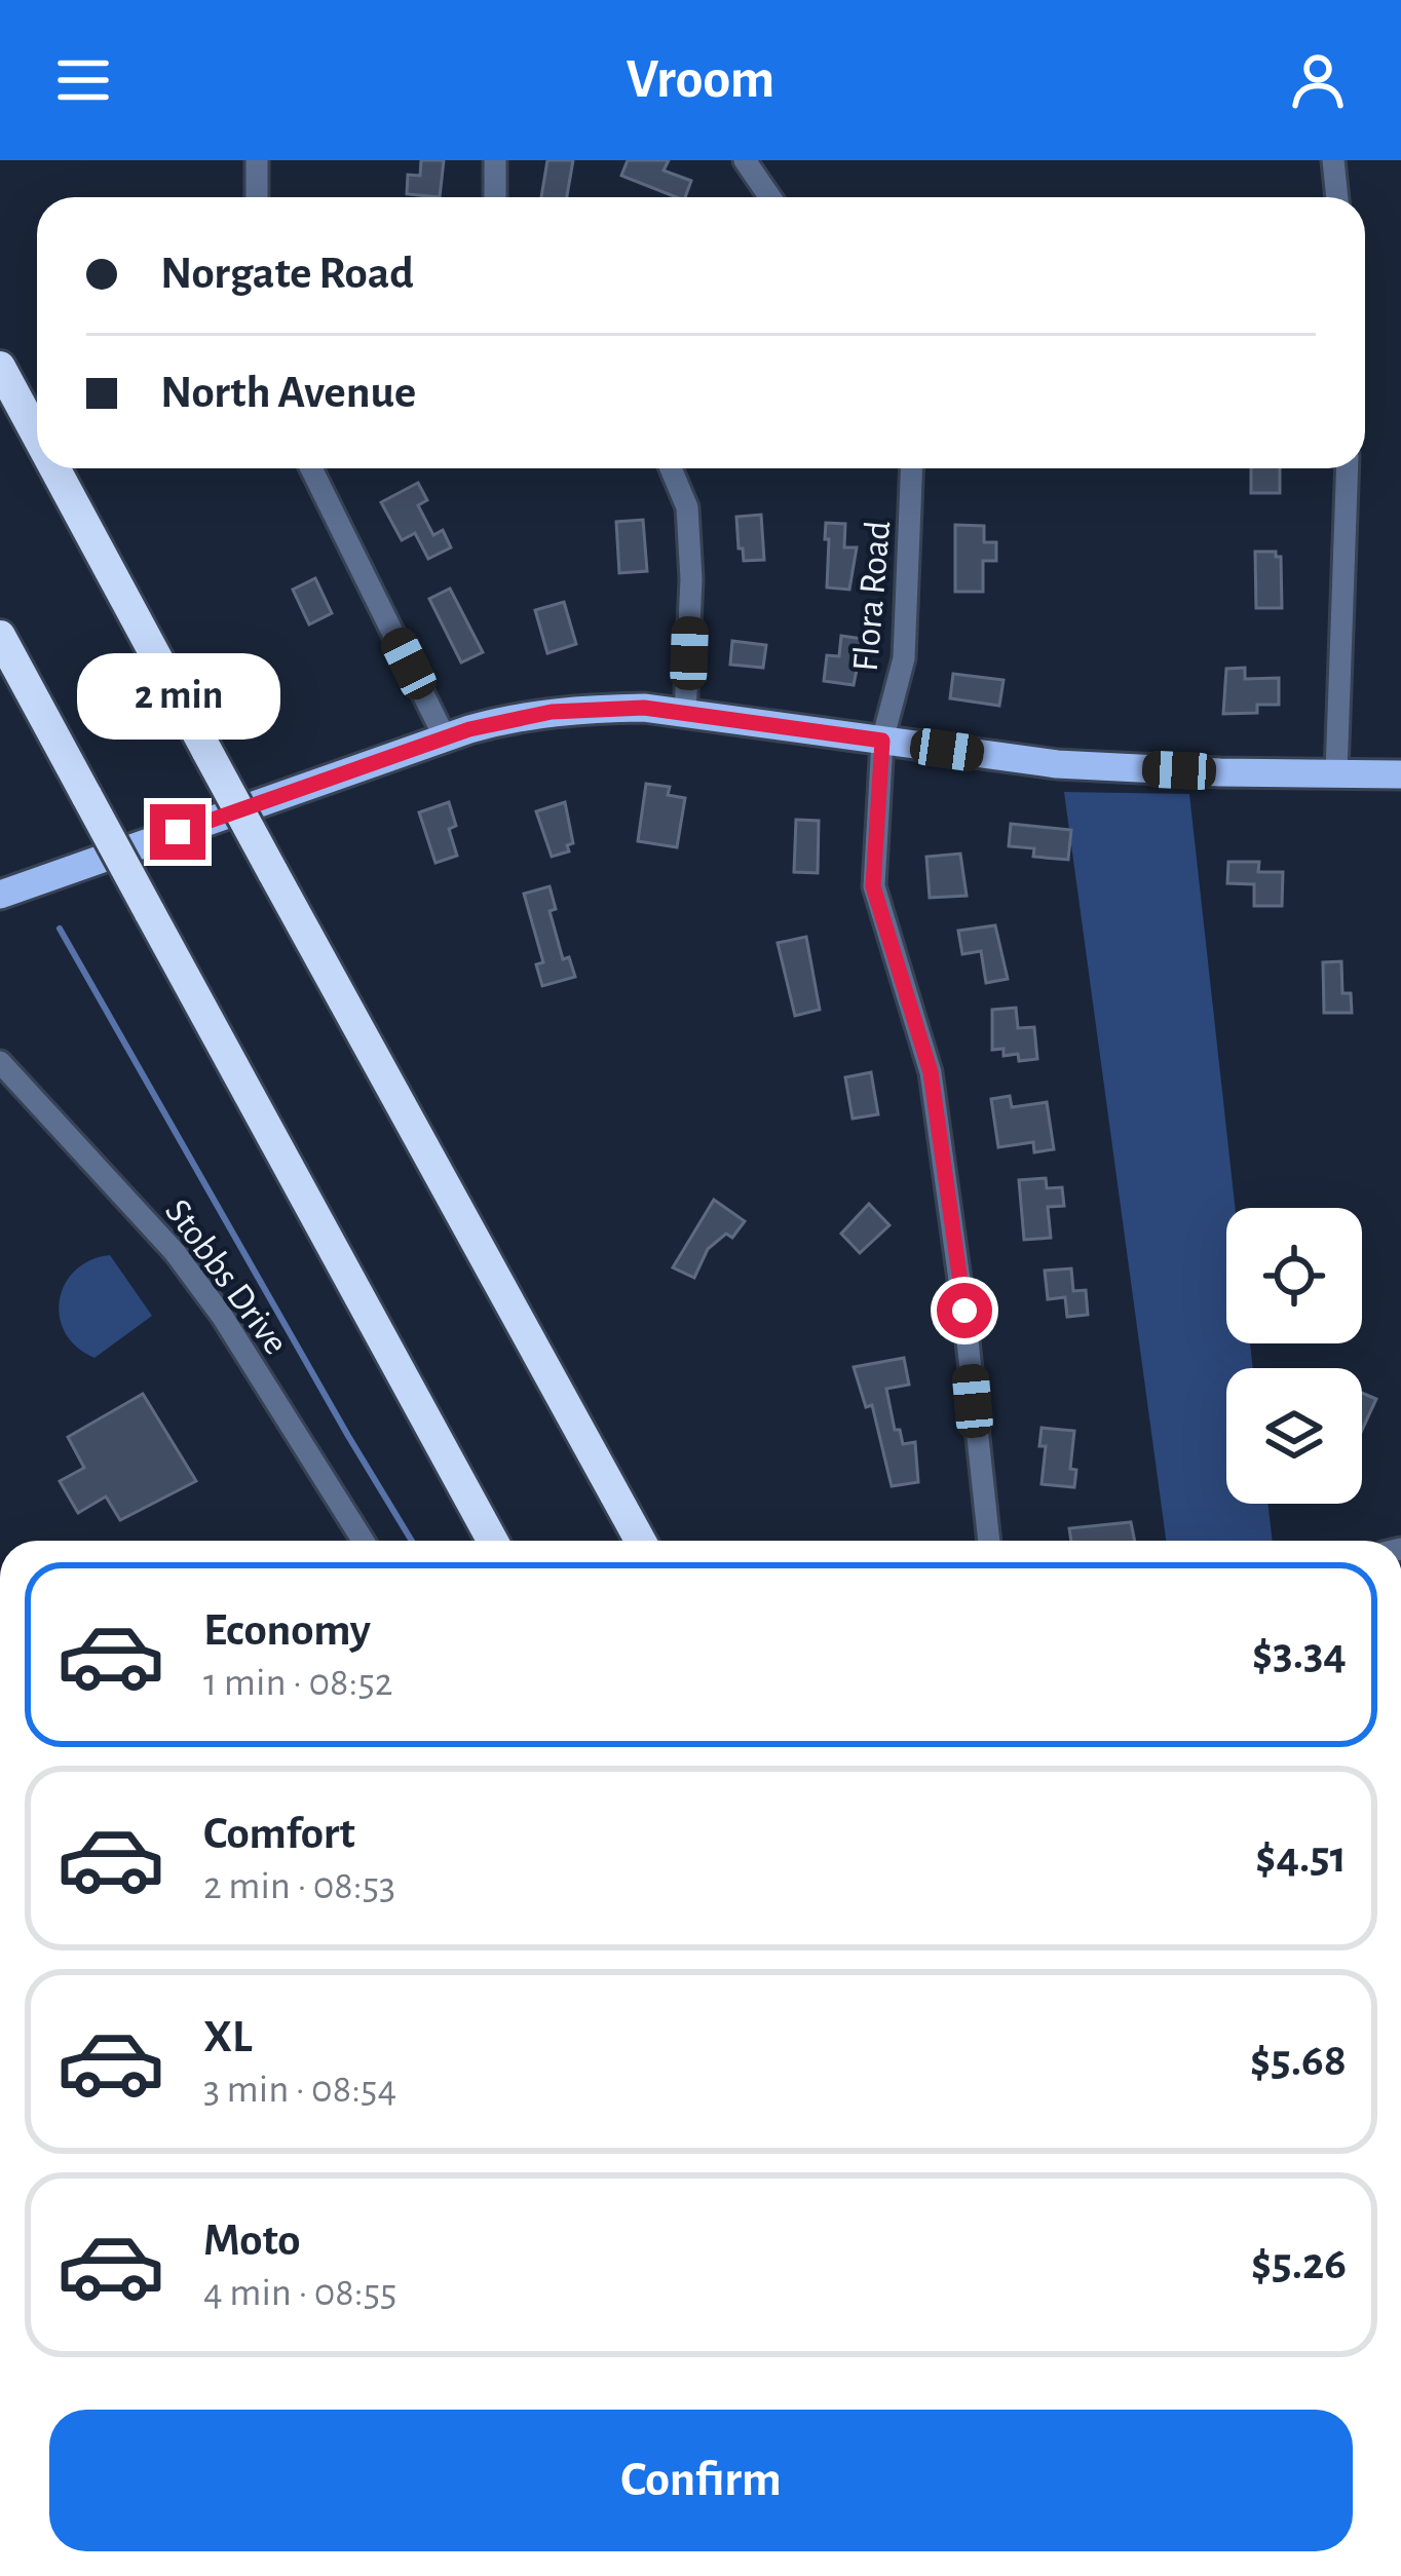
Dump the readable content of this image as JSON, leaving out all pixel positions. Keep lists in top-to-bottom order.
{
  "streets": {
    "street": ["Flora Road", "Stobbs Drive"]
  },
  "page": {
    "header": "Vroom",
    "banner": ["Norgate Road", "North Avenue"],
    "bubble": "2 min",
    "list": [
      {
        "name": "Economy",
        "note": "1 min · 08:52",
        "value": "$3.34"
      },
      {
        "name": "Comfort",
        "note": "2 min · 08:53",
        "value": "$4.51"
      },
      {
        "name": "XL",
        "note": "3 min · 08:54",
        "value": "$5.68"
      },
      {
        "name": "Moto",
        "note": "4 min · 08:55",
        "value": "$5.26"
      }
    ],
    "buttons": "Confirm"
  }
}
